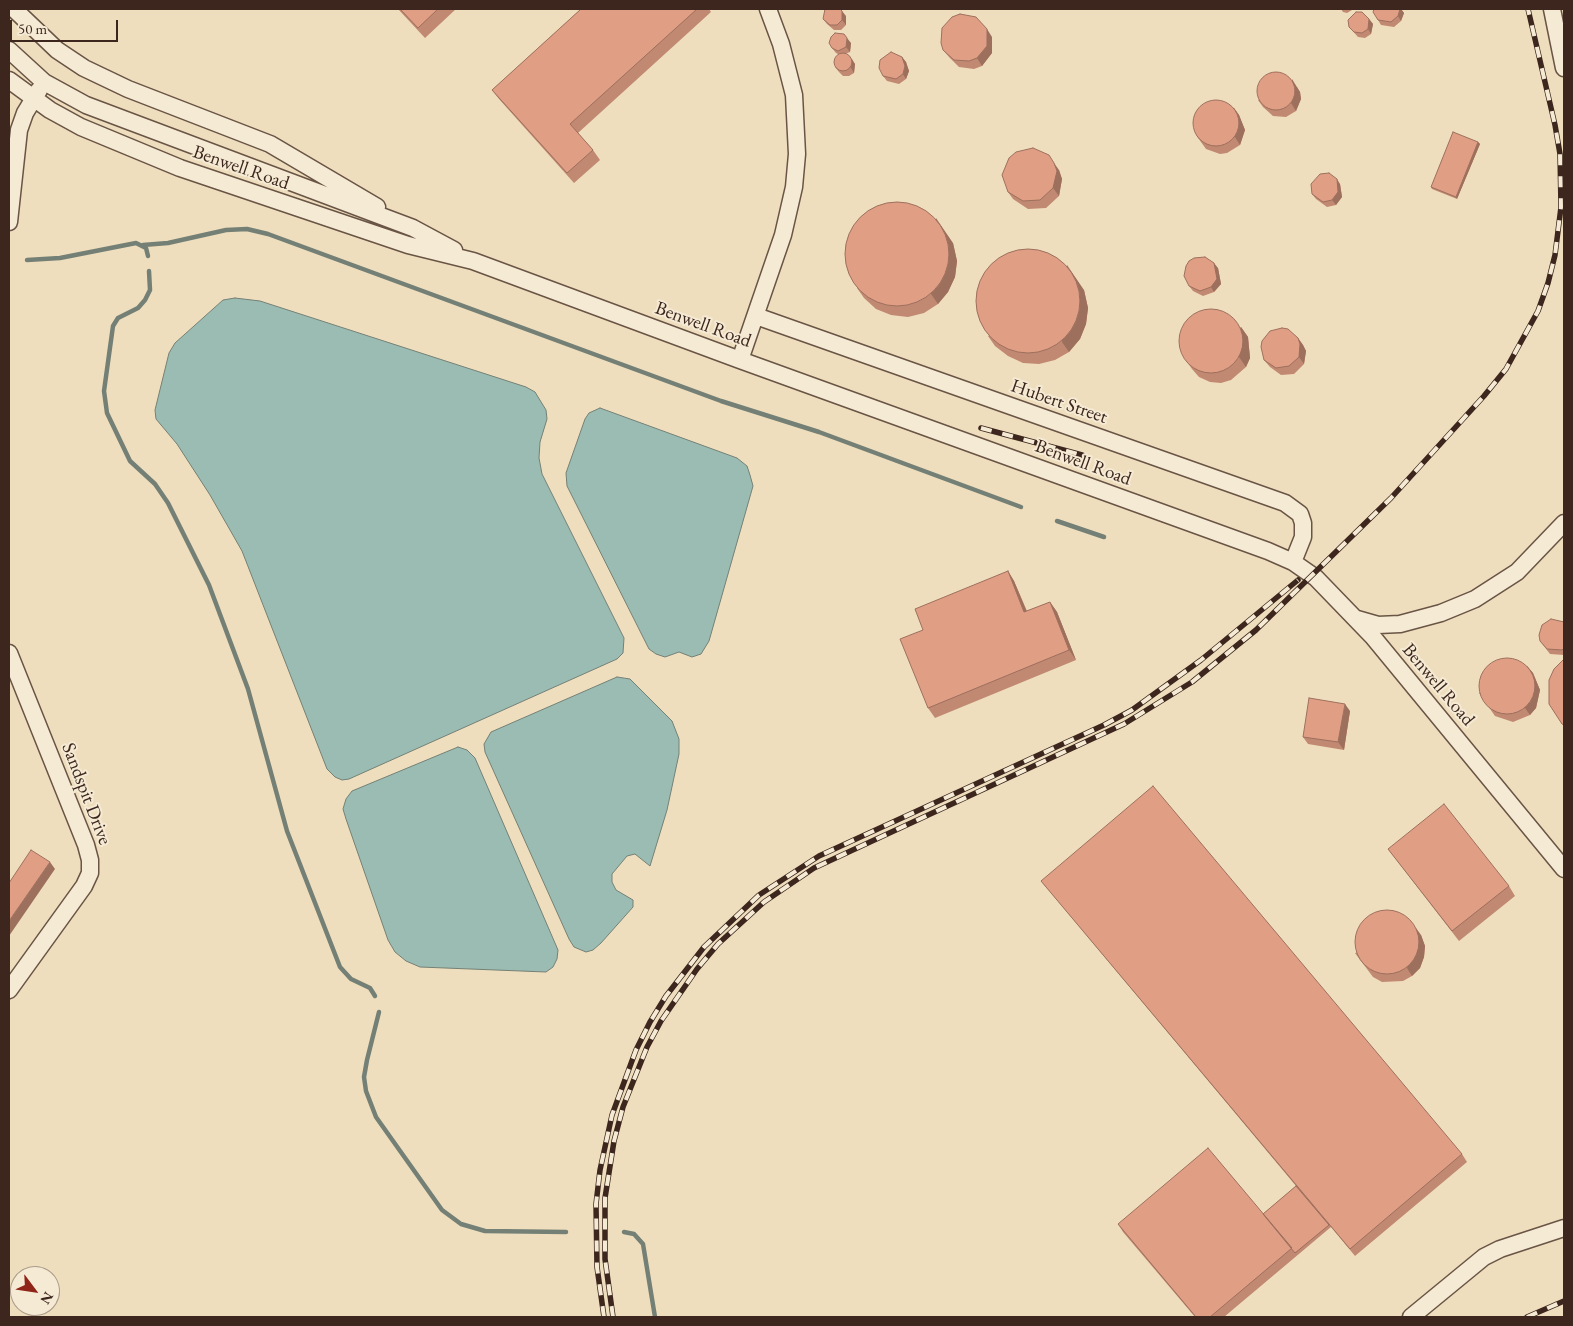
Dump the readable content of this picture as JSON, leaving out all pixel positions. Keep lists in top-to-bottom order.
{
  "streets": {
    "street": ["Benwell Road", "Hubert Street", "Sandspit Drive"]
  },
  "crossings": [
    ["Benwell Road", "Hubert Street"]
  ],
  "scale_bar": "50 m",
  "north": "bottom right"
}
